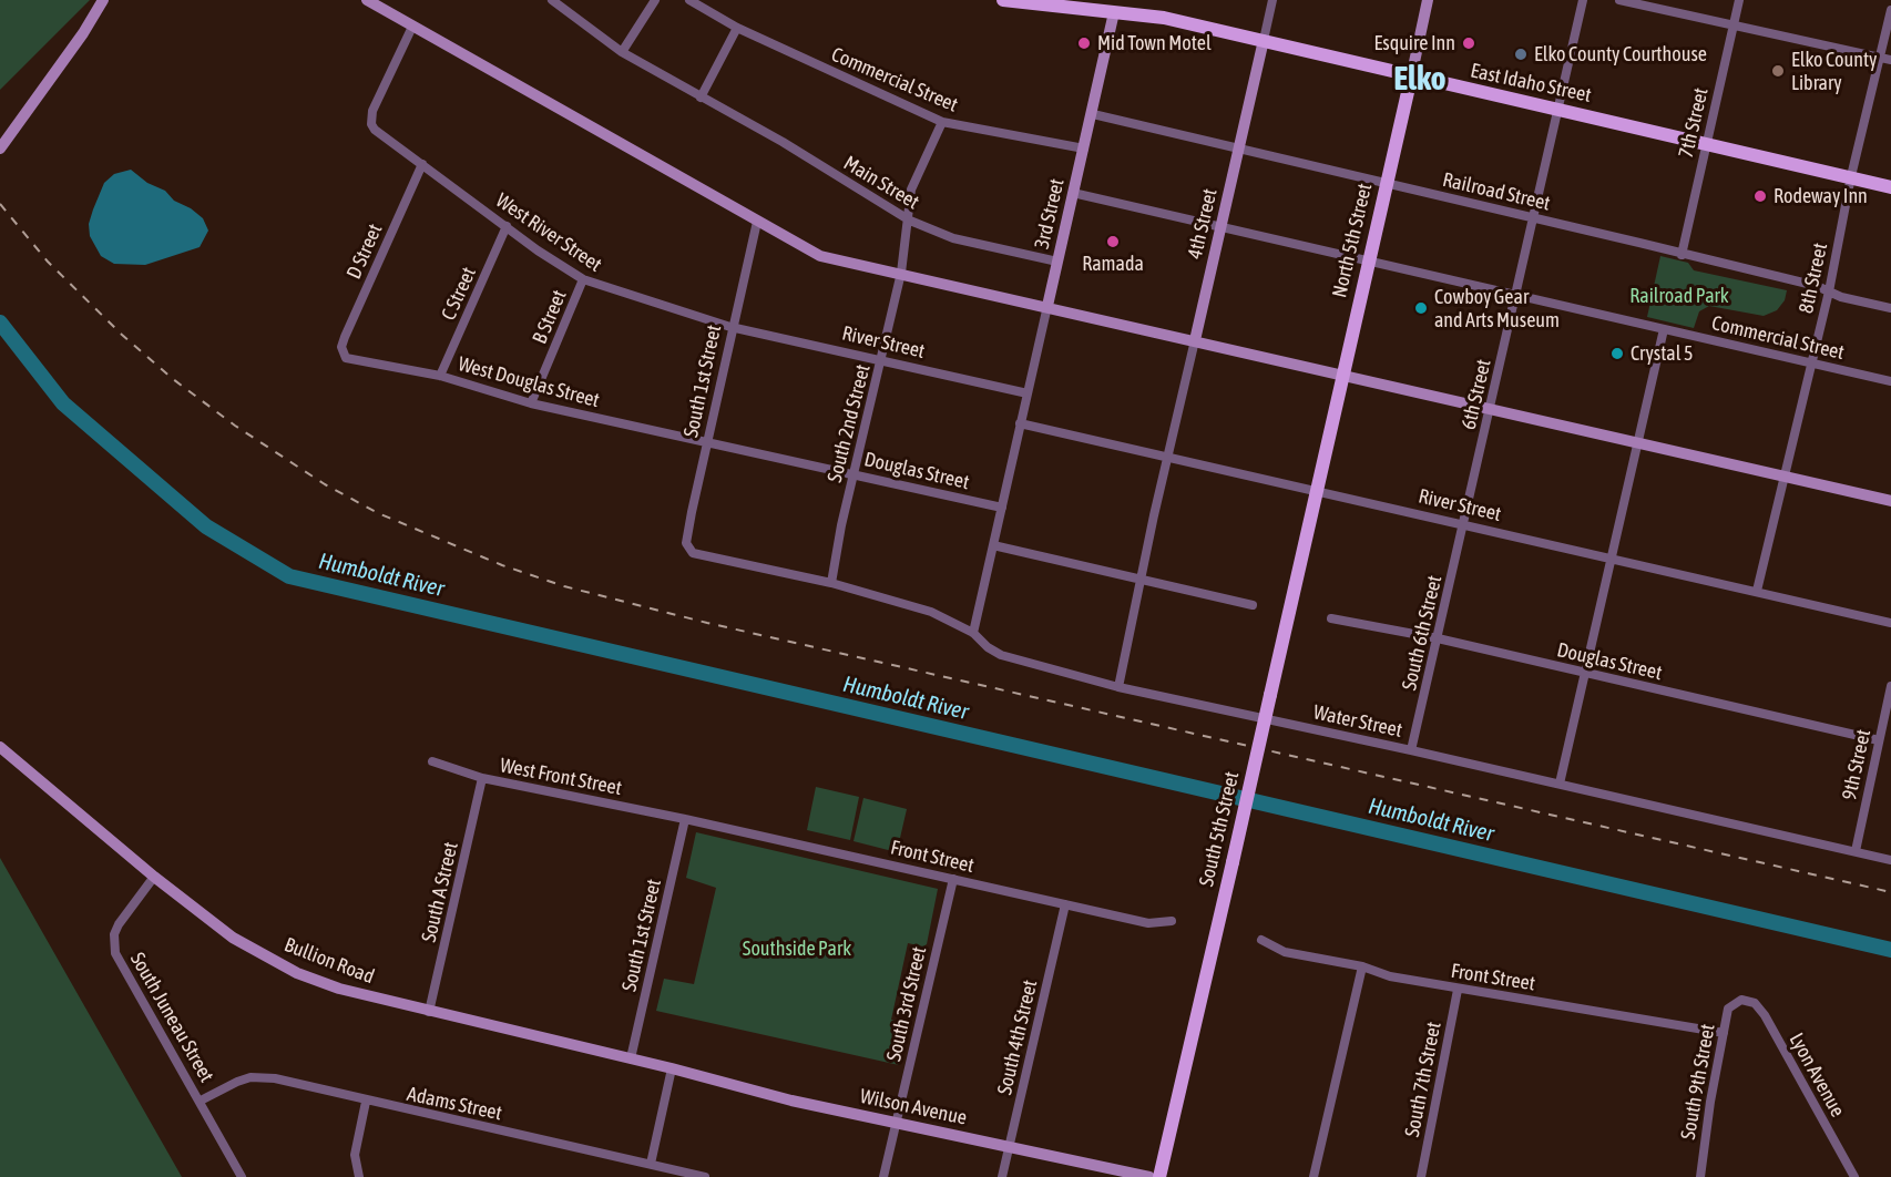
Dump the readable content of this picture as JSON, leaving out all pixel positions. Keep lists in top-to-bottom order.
{
  "streets": {
    "main road": ["East Idaho Street", "North 5th Street", "South 5th Street"],
    "street": [
      "Commercial Street",
      "7th Street",
      "Main Street",
      "Railroad Street",
      "3rd Street",
      "4th Street",
      "West River Street",
      "D Street",
      "8th Street",
      "C Street",
      "B Street",
      "River Street",
      "South 1st Street",
      "West Douglas Street",
      "6th Street",
      "South 2nd Street",
      "Douglas Street",
      "South 6th Street",
      "Water Street",
      "9th Street",
      "West Front Street",
      "Front Street",
      "South A Street",
      "Bullion Road",
      "South 3rd Street",
      "South Juneau Street",
      "South 4th Street",
      "Lyon Avenue",
      "South 7th Street",
      "South 9th Street",
      "Adams Street",
      "Wilson Avenue"
    ]
  },
  "crossings": [
    ["Commercial Street", "3rd Street"],
    ["Commercial Street", "4th Street"],
    ["Commercial Street", "North 5th Street"],
    ["Commercial Street", "8th Street"],
    ["Commercial Street", "6th Street"],
    ["Commercial Street", "South 2nd Street"],
    ["East Idaho Street", "7th Street"],
    ["East Idaho Street", "3rd Street"],
    ["East Idaho Street", "4th Street"],
    ["East Idaho Street", "North 5th Street"],
    ["East Idaho Street", "8th Street"],
    ["East Idaho Street", "6th Street"],
    ["7th Street", "Railroad Street"],
    ["Main Street", "3rd Street"],
    ["Main Street", "South 2nd Street"],
    ["Railroad Street", "3rd Street"],
    ["Railroad Street", "4th Street"],
    ["Railroad Street", "North 5th Street"],
    ["Railroad Street", "8th Street"],
    ["Railroad Street", "6th Street"],
    ["3rd Street", "River Street"],
    ["4th Street", "River Street"],
    ["West River Street", "D Street"],
    ["West River Street", "C Street"],
    ["West River Street", "B Street"],
    ["West River Street", "River Street"],
    ["West River Street", "South 1st Street"],
    ["North 5th Street", "River Street"],
    ["North 5th Street", "South 5th Street"],
    ["D Street", "West Douglas Street"],
    ["8th Street", "River Street"],
    ["C Street", "West Douglas Street"],
    ["B Street", "West Douglas Street"],
    ["River Street", "South 1st Street"],
    ["River Street", "6th Street"],
    ["River Street", "South 2nd Street"],
    ["River Street", "South 6th Street"],
    ["River Street", "South 5th Street"],
    ["South 1st Street", "West Douglas Street"],
    ["South 1st Street", "Douglas Street"],
    ["South 1st Street", "Water Street"],
    ["South 1st Street", "West Front Street"],
    ["South 1st Street", "Front Street"],
    ["South 1st Street", "Bullion Road"],
    ["West Douglas Street", "Douglas Street"],
    ["6th Street", "South 6th Street"],
    ["South 2nd Street", "Douglas Street"],
    ["South 2nd Street", "Water Street"],
    ["Douglas Street", "South 6th Street"],
    ["Douglas Street", "9th Street"],
    ["South 6th Street", "Water Street"],
    ["Water Street", "9th Street"],
    ["West Front Street", "Front Street"],
    ["West Front Street", "South A Street"],
    ["Front Street", "South 3rd Street"],
    ["Front Street", "South 4th Street"],
    ["Front Street", "South 7th Street"],
    ["Front Street", "South 9th Street"],
    ["South A Street", "Bullion Road"],
    ["Bullion Road", "South Juneau Street"],
    ["Bullion Road", "Wilson Avenue"],
    ["South 3rd Street", "Wilson Avenue"],
    ["South Juneau Street", "Adams Street"],
    ["South 4th Street", "Wilson Avenue"],
    ["Lyon Avenue", "South 9th Street"]
  ],
  "districts": ["Elko"],
  "water": ["Humboldt River"],
  "parks": ["Railroad Park", "Southside Park"],
  "places": [
    "Mid Town Motel",
    "Esquire Inn",
    "Elko County Courthouse",
    "Elko County Library",
    "Rodeway Inn",
    "Ramada",
    "Cowboy Gear and Arts Museum",
    "Crystal 5"
  ]
}
